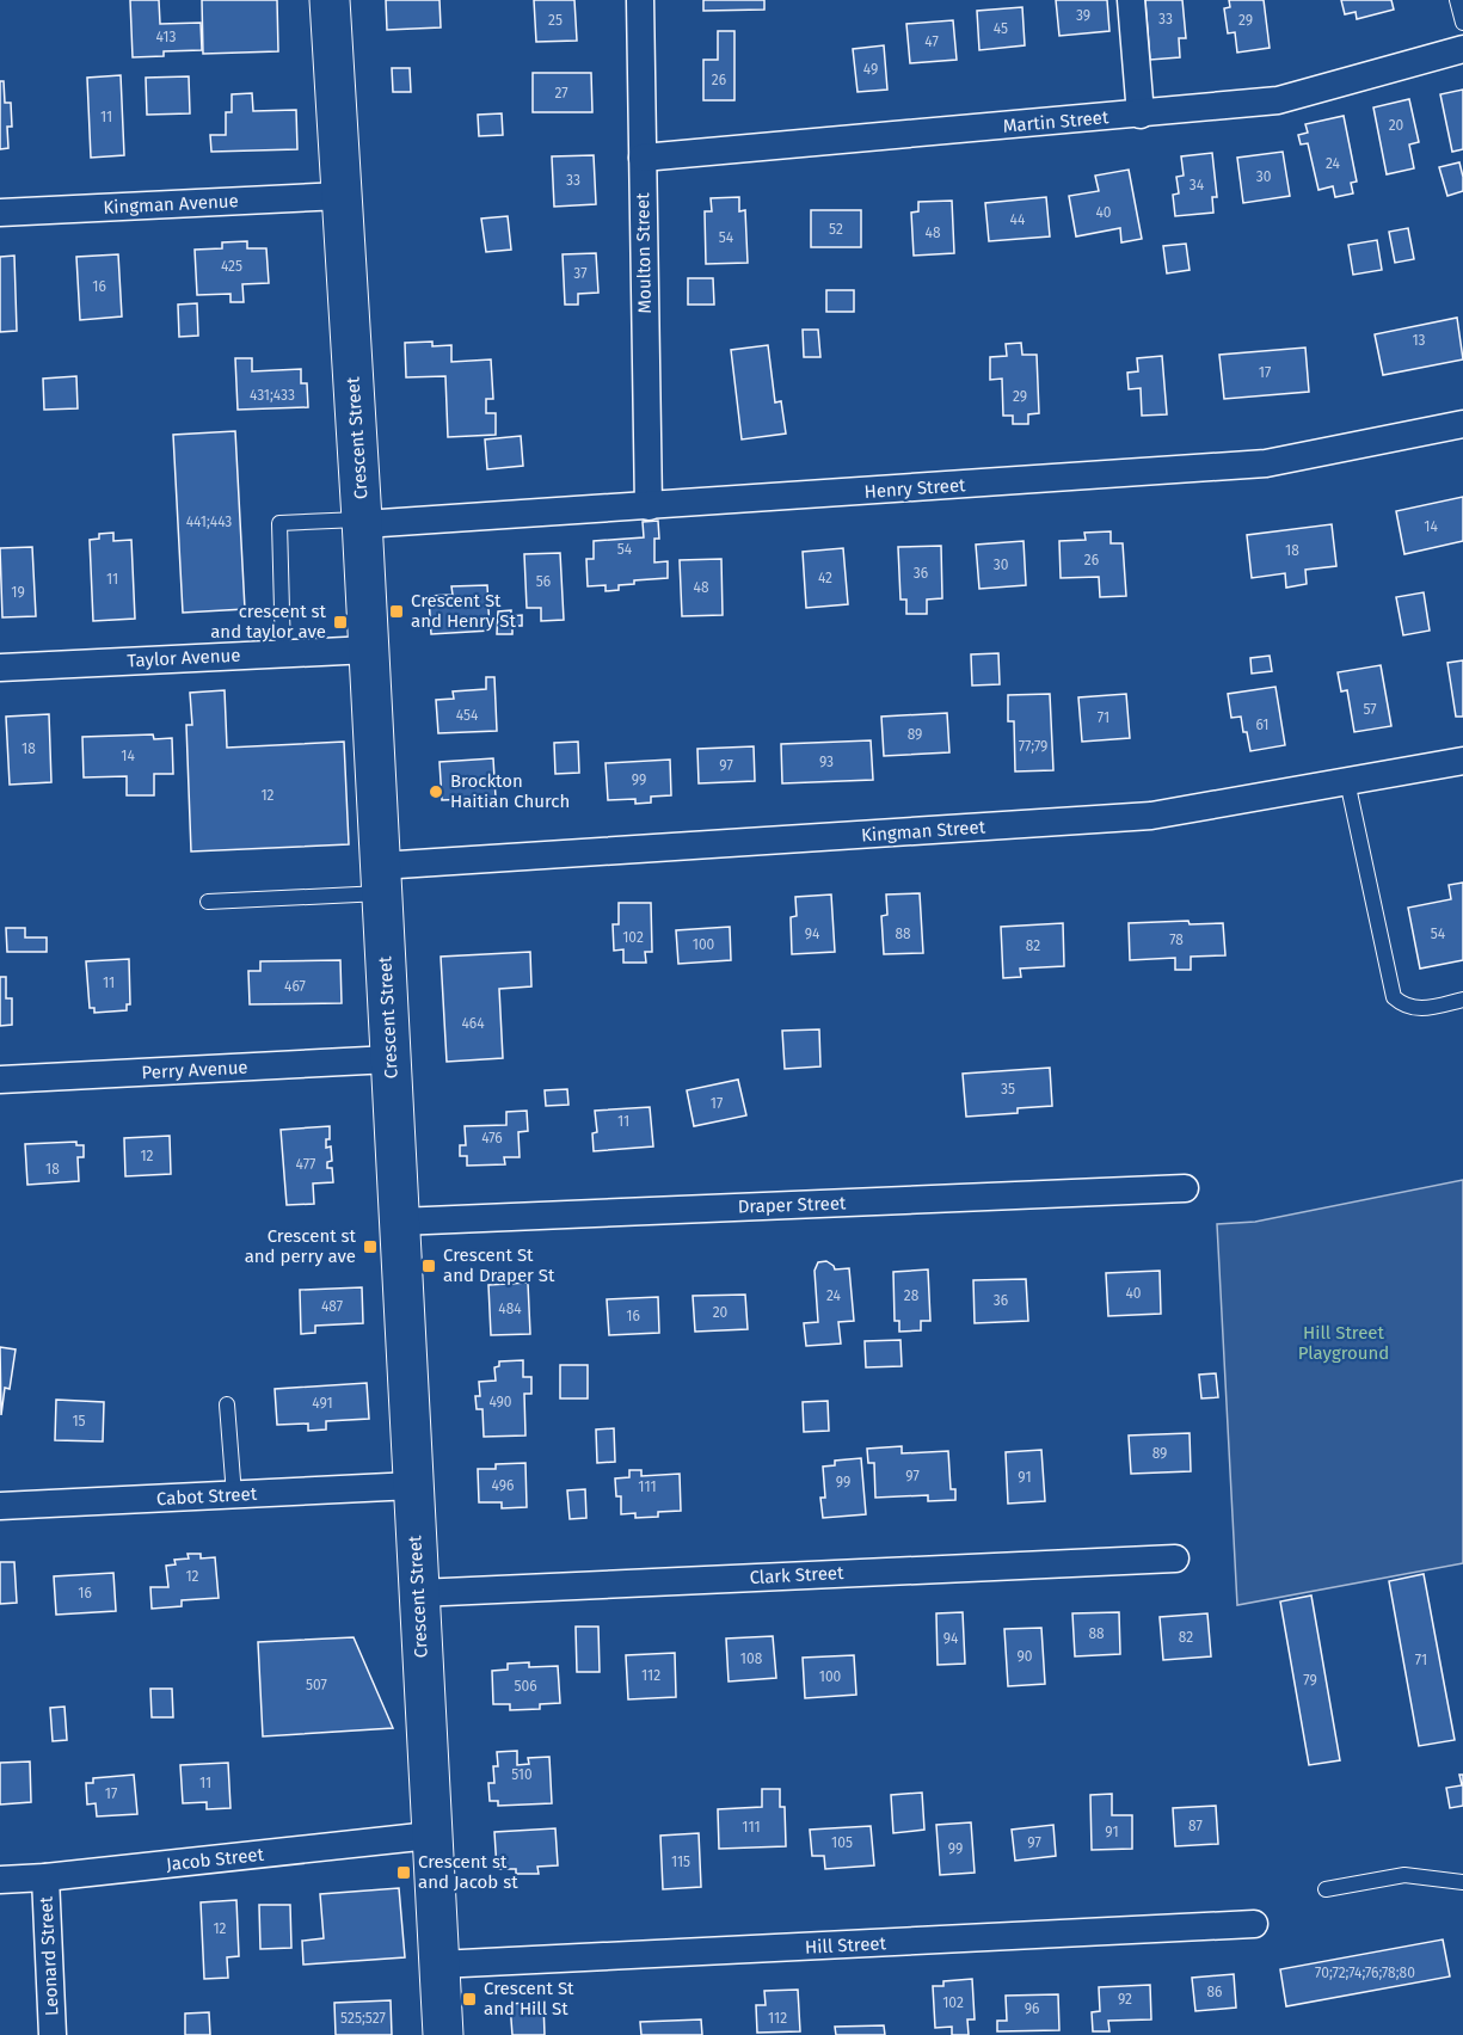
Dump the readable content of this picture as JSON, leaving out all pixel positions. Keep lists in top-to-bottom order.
{
  "streets": {
    "main road": ["Crescent Street"],
    "street": [
      "Martin Street",
      "Kingman Avenue",
      "Moulton Street",
      "Henry Street",
      "Taylor Avenue",
      "Kingman Street",
      "Perry Avenue",
      "Draper Street",
      "Cabot Street",
      "Clark Street",
      "Jacob Street",
      "Hill Street",
      "Leonard Street"
    ]
  },
  "crossings": [
    ["Martin Street", "Moulton Street"],
    ["Kingman Avenue", "Crescent Street"],
    ["Moulton Street", "Henry Street"],
    ["Crescent Street", "Henry Street"],
    ["Crescent Street", "Taylor Avenue"],
    ["Crescent Street", "Kingman Street"],
    ["Crescent Street", "Perry Avenue"],
    ["Crescent Street", "Draper Street"],
    ["Crescent Street", "Cabot Street"],
    ["Crescent Street", "Clark Street"],
    ["Crescent Street", "Jacob Street"],
    ["Crescent Street", "Hill Street"],
    ["Jacob Street", "Leonard Street"]
  ],
  "parks": ["Hill Street Playground"],
  "places": {
    "transit": [
      "Crescent St and Henry St",
      "crescent st and taylor ave",
      "Crescent st and perry ave",
      "Crescent St and Draper St",
      "Crescent st and Jacob st",
      "Crescent St and Hill St"
    ],
    "other": ["Brockton Haitian Church"]
  },
  "house_numbers": [
    "39",
    "33",
    "25",
    "29",
    "45",
    "413",
    "47",
    "49",
    "26",
    "27",
    "11",
    "20",
    "24",
    "30",
    "33",
    "34",
    "40",
    "44",
    "52",
    "48",
    "54",
    "425",
    "37",
    "16",
    "13",
    "17",
    "431;433",
    "29",
    "441;443",
    "14",
    "54",
    "18",
    "26",
    "30",
    "36",
    "42",
    "11",
    "56",
    "48",
    "19",
    "57",
    "454",
    "71",
    "61",
    "89",
    "77;79",
    "18",
    "14",
    "93",
    "97",
    "99",
    "12",
    "94",
    "88",
    "54",
    "102",
    "78",
    "100",
    "82",
    "11",
    "467",
    "464",
    "35",
    "17",
    "11",
    "476",
    "12",
    "477",
    "18",
    "40",
    "24",
    "28",
    "36",
    "487",
    "484",
    "20",
    "16",
    "490",
    "491",
    "15",
    "89",
    "97",
    "91",
    "99",
    "496",
    "111",
    "12",
    "16",
    "88",
    "82",
    "94",
    "90",
    "108",
    "71",
    "112",
    "100",
    "79",
    "507",
    "506",
    "510",
    "11",
    "17",
    "87",
    "111",
    "91",
    "105",
    "97",
    "99",
    "115",
    "12",
    "70;72;74;76;78;80",
    "86",
    "92",
    "102",
    "96",
    "525;527",
    "112"
  ]
}
